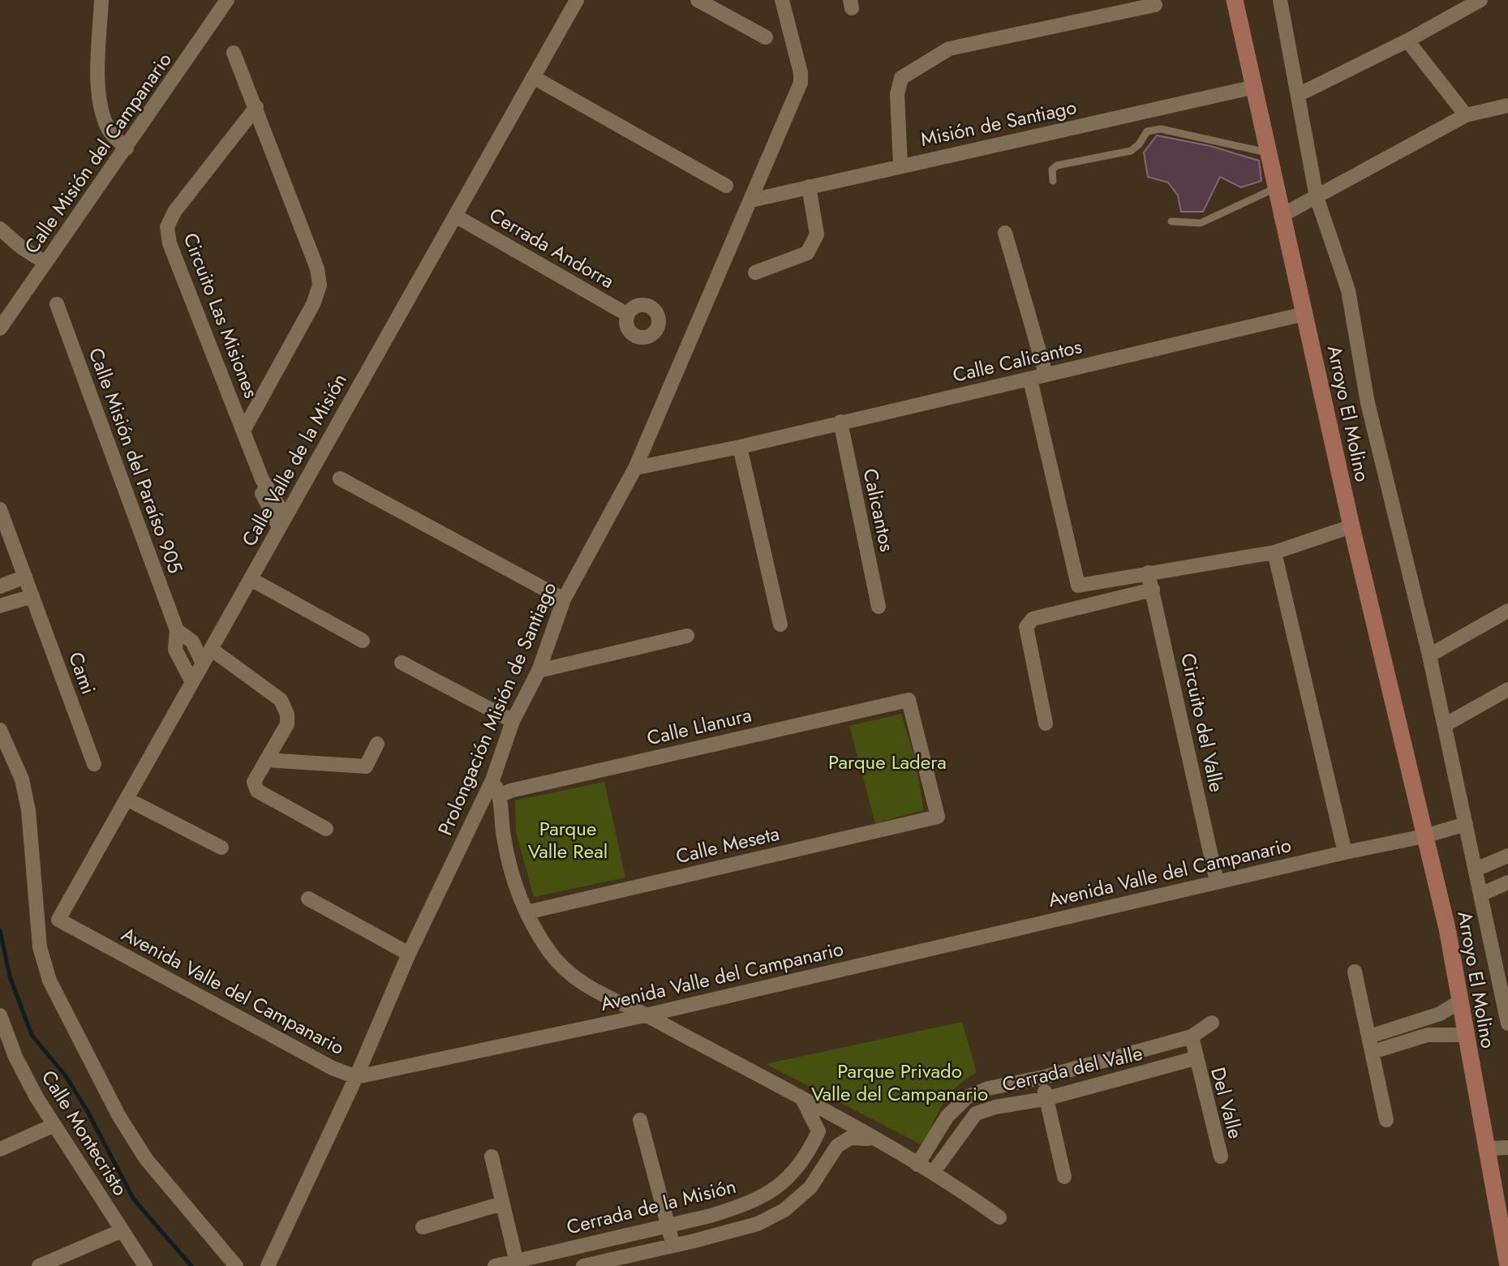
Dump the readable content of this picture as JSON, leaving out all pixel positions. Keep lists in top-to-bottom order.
{
  "streets": {
    "street": [
      "Misión de Santiago",
      "Calle Misión del Campanario",
      "Cerrada Andorra",
      "Circuito Las Misiones",
      "Calle Calicantos",
      "Arroyo El Molino",
      "Calle Valle de la Misión",
      "Calle Misión del Paraíso 905",
      "Calicantos",
      "Cami",
      "Prolongación Misión de Santiago",
      "Circuito del Valle",
      "Calle Llanura",
      "Calle Meseta",
      "Avenida Valle del Campanario",
      "Cerrada del Valle",
      "Del Valle",
      "Calle Montecristo",
      "Cerrada de la Misión"
    ]
  },
  "crossings": [
    ["Misión de Santiago", "Arroyo El Molino"],
    ["Misión de Santiago", "Prolongación Misión de Santiago"],
    ["Cerrada Andorra", "Calle Valle de la Misión"],
    ["Circuito Las Misiones", "Calle Valle de la Misión"],
    ["Calle Calicantos", "Arroyo El Molino"],
    ["Calle Calicantos", "Calicantos"],
    ["Calle Calicantos", "Prolongación Misión de Santiago"],
    ["Arroyo El Molino", "Avenida Valle del Campanario"],
    ["Calle Valle de la Misión", "Avenida Valle del Campanario"],
    ["Prolongación Misión de Santiago", "Avenida Valle del Campanario"],
    ["Circuito del Valle", "Avenida Valle del Campanario"],
    ["Calle Llanura", "Calle Meseta"],
    ["Cerrada del Valle", "Del Valle"]
  ],
  "parks": ["Parque Ladera", "Parque Valle Real", "Parque Privado Valle del Campanario"]
}
